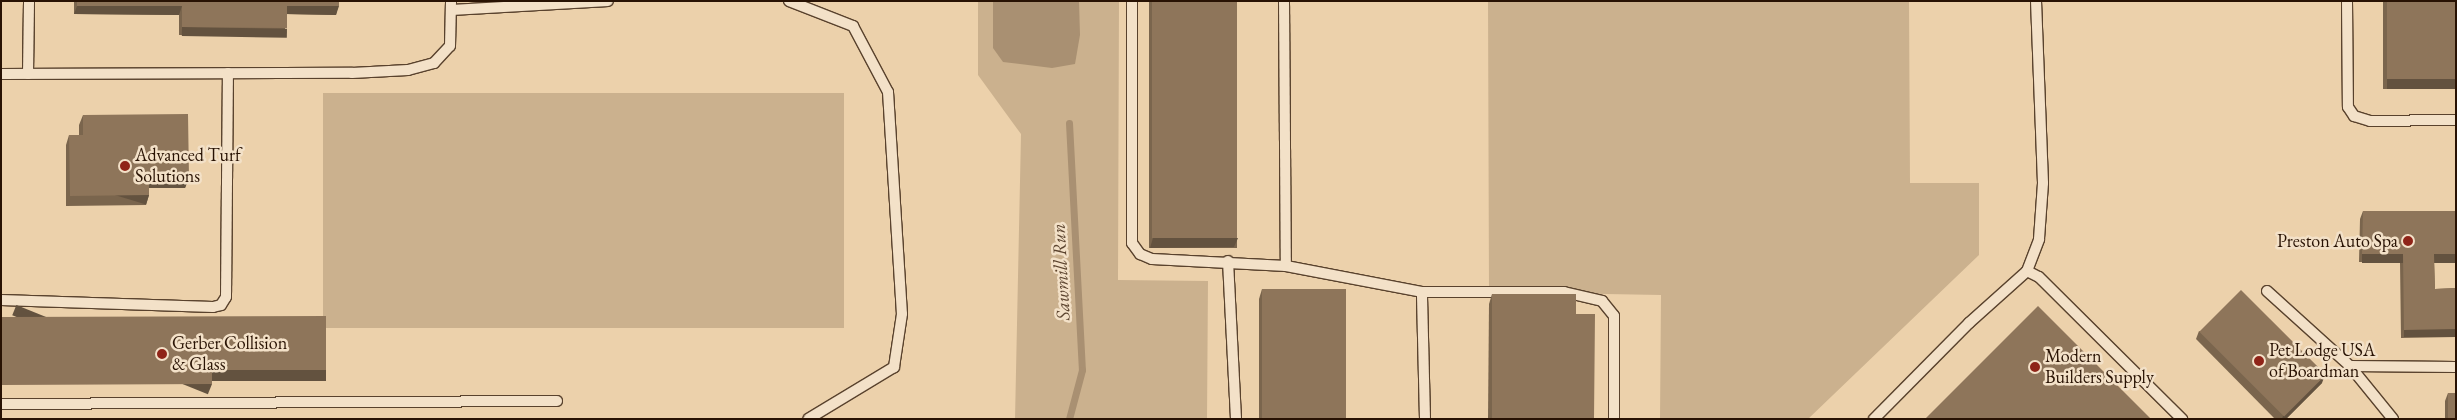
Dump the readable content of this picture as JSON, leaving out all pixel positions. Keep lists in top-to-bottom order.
{
  "water": ["Sawmill Run"],
  "places": [
    "Advanced Turf Solutions",
    "Preston Auto Spa",
    "Gerber Collision & Glass",
    "Pet Lodge USA of Boardman",
    "Modern Builders Supply"
  ]
}
